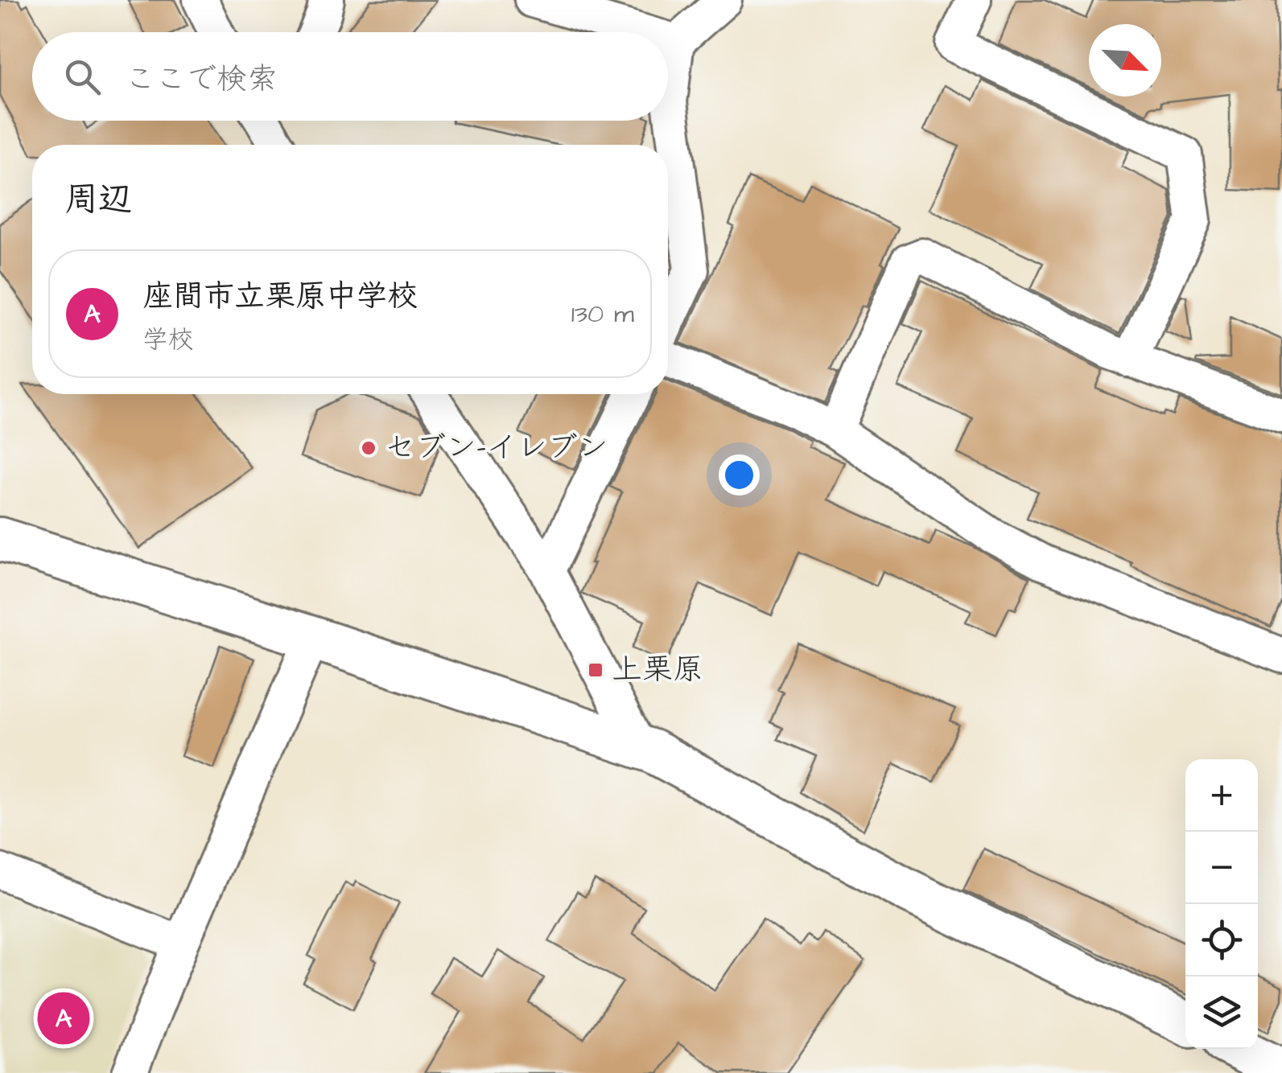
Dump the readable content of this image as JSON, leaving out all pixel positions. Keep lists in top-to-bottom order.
{
  "places": {
    "other": ["セブン-イレブン"],
    "transit": ["上栗原"]
  },
  "north": "bottom right",
  "page": {
    "search": "ここで検索",
    "heading": "周辺",
    "list": [
      {
        "mark": "A",
        "name": "座間市立栗原中学校",
        "note": "学校",
        "value": "130 m"
      }
    ],
    "map_buttons": ["+", "−"],
    "pins": "A"
  }
}
